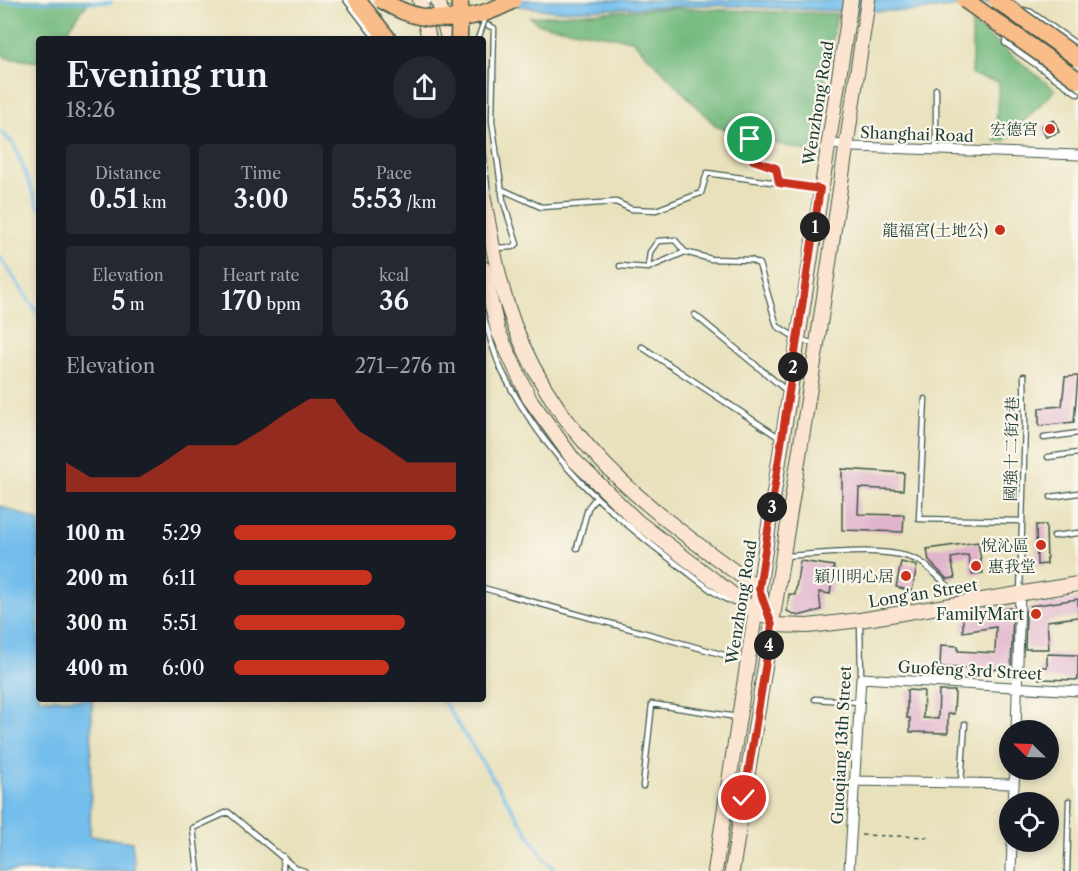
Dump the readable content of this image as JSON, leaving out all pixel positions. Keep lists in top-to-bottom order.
{
  "streets": {
    "street": [
      "Wenzhong Road",
      "Shanghai Road",
      "Long'an Street",
      "Guofeng 3rd Street",
      "Guoqiang 13th Street"
    ],
    "lane": ["國強十二街2巷"]
  },
  "crossings": [
    ["Wenzhong Road", "Shanghai Road"],
    ["Wenzhong Road", "Long'an Street"],
    ["國強十二街2巷", "Long'an Street"],
    ["Long'an Street", "Guoqiang 13th Street"],
    ["Guofeng 3rd Street", "Guoqiang 13th Street"]
  ],
  "places": [
    "宏德宮",
    "龍福宮(土地公)",
    "悅沁區",
    "惠我堂",
    "穎川明心居",
    "FamilyMart"
  ],
  "north": "top left",
  "page": {
    "heading": ["Evening run", "18:26"],
    "stats": [
      ["Distance", "0.51 km"],
      ["Time", "3:00"],
      ["Pace", "5:53 /km"],
      ["Elevation", "5 m"],
      ["Heart rate", "170 bpm"],
      ["kcal", "36"]
    ],
    "pins": [
      "1",
      "2",
      "3",
      "4"
    ],
    "chart": ["Elevation", "271–276 m"],
    "list": [
      {
        "name": "100 m",
        "note": "5:29"
      },
      {
        "name": "200 m",
        "note": "6:11"
      },
      {
        "name": "300 m",
        "note": "5:51"
      },
      {
        "name": "400 m",
        "note": "6:00"
      }
    ]
  }
}
